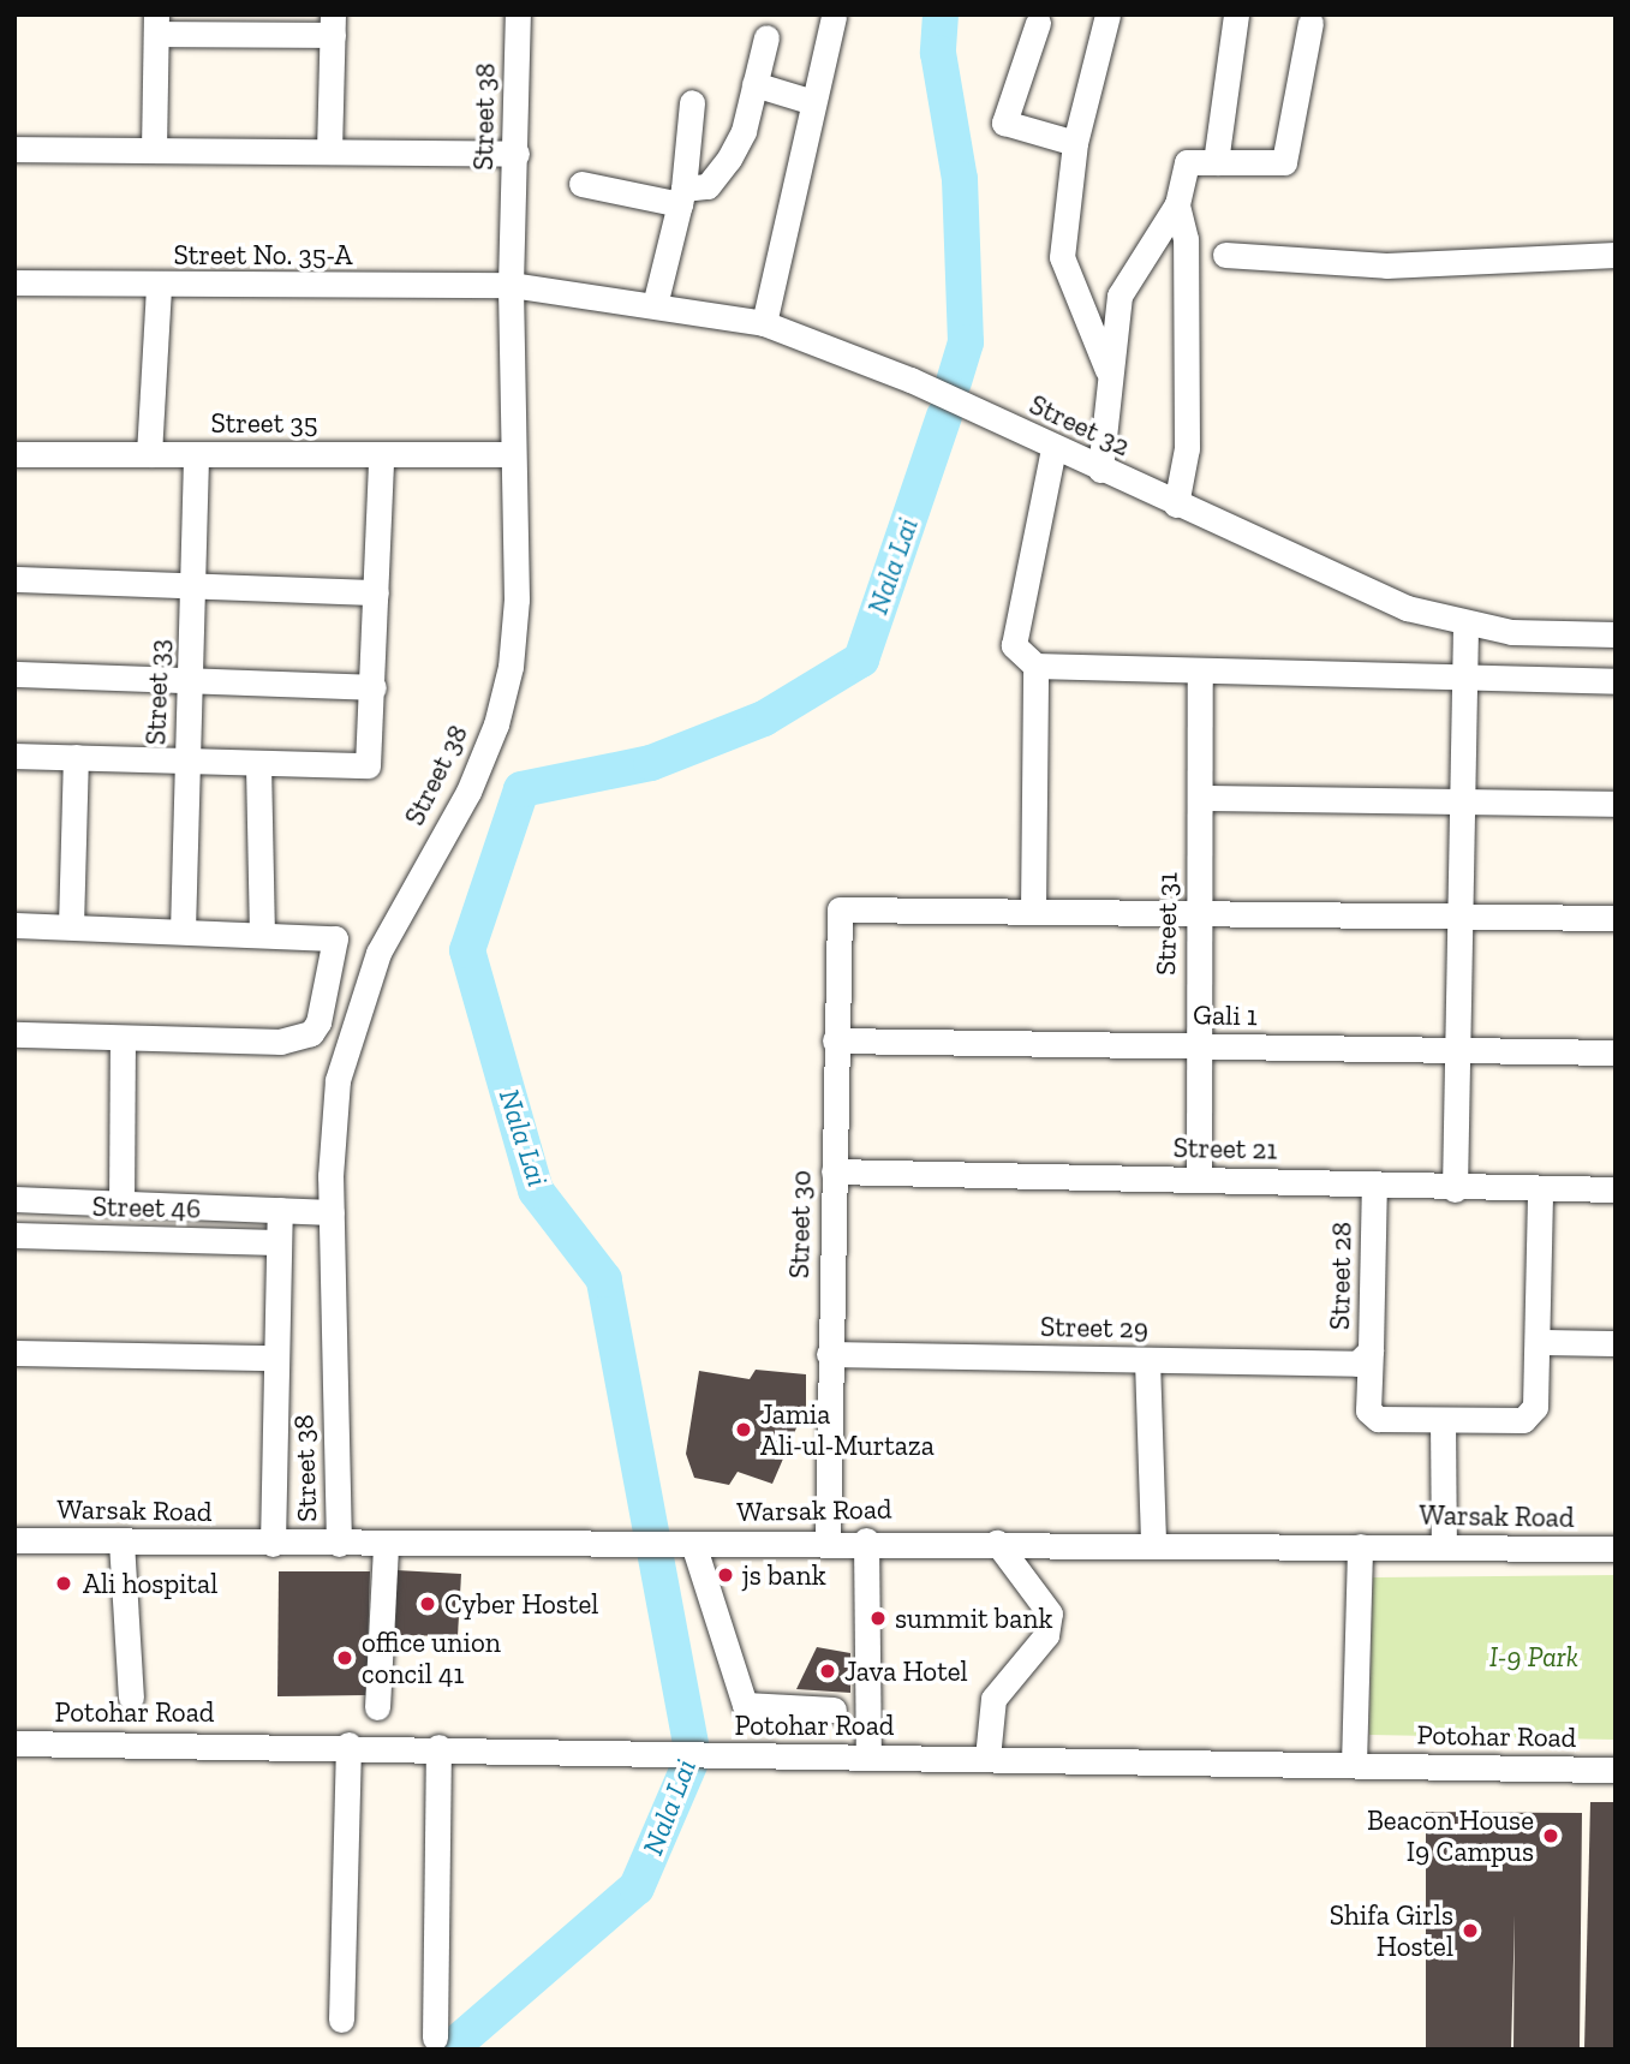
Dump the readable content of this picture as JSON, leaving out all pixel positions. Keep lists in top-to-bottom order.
{
  "streets": {
    "street": [
      "Street 38",
      "Street No. 35-A",
      "Street 35",
      "Street 32",
      "Street 33",
      "Street 31",
      "Gali 1",
      "Street 21",
      "Street 46",
      "Street 30",
      "Street 28",
      "Street 29",
      "Warsak Road",
      "Potohar Road"
    ]
  },
  "crossings": [
    ["Street 38", "Street No. 35-A"],
    ["Street 38", "Street 35"],
    ["Street 38", "Street 32"],
    ["Street 38", "Warsak Road"],
    ["Street No. 35-A", "Street 32"],
    ["Street 35", "Street 33"],
    ["Street 31", "Gali 1"],
    ["Street 31", "Street 21"],
    ["Gali 1", "Street 30"],
    ["Street 21", "Street 30"],
    ["Street 21", "Street 28"],
    ["Street 30", "Street 29"],
    ["Street 30", "Warsak Road"],
    ["Street 28", "Street 29"]
  ],
  "water": ["Nala Lai"],
  "parks": ["I-9 Park"],
  "places": [
    "Jamia Ali-ul-Murtaza",
    "js bank",
    "Ali hospital",
    "Cyber Hostel",
    "summit bank",
    "office union concil 41",
    "Java Hotel",
    "Beacon House I9 Campus",
    "Shifa Girls Hostel"
  ]
}
